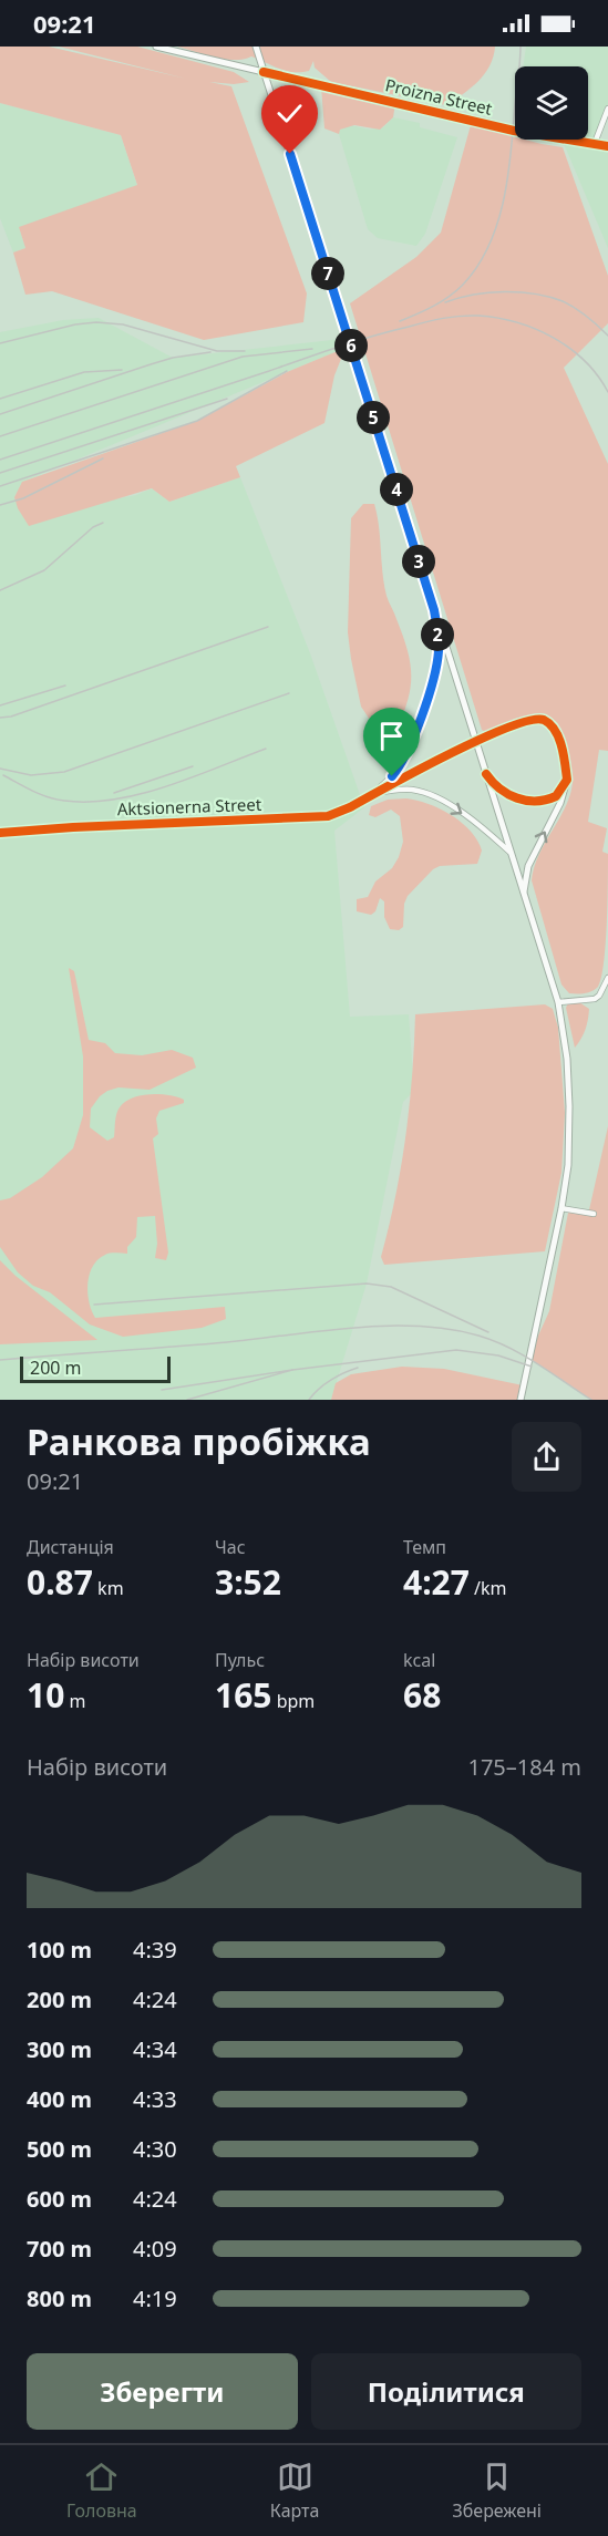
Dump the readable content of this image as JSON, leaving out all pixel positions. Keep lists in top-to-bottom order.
{
  "streets": {
    "street": ["Proizna Street", "Aktsionerna Street"]
  },
  "scale_bar": "200 m",
  "page": {
    "status": "09:21",
    "pins": [
      "7",
      "6",
      "5",
      "4",
      "3",
      "2"
    ],
    "scale": "200 m",
    "heading": ["Ранкова пробіжка", "09:21"],
    "stats": [
      ["Дистанція", "0.87 km"],
      ["Час", "3:52"],
      ["Темп", "4:27 /km"],
      ["Набір висоти", "10 m"],
      ["Пульс", "165 bpm"],
      ["kcal", "68"]
    ],
    "chart": ["Набір висоти", "175–184 m"],
    "list": [
      {
        "name": "100 m",
        "note": "4:39"
      },
      {
        "name": "200 m",
        "note": "4:24"
      },
      {
        "name": "300 m",
        "note": "4:34"
      },
      {
        "name": "400 m",
        "note": "4:33"
      },
      {
        "name": "500 m",
        "note": "4:30"
      },
      {
        "name": "600 m",
        "note": "4:24"
      },
      {
        "name": "700 m",
        "note": "4:09"
      },
      {
        "name": "800 m",
        "note": "4:19"
      }
    ],
    "buttons": ["Зберегти", "Поділитися"],
    "tabs": ["Головна", "Карта", "Збережені"]
  }
}
